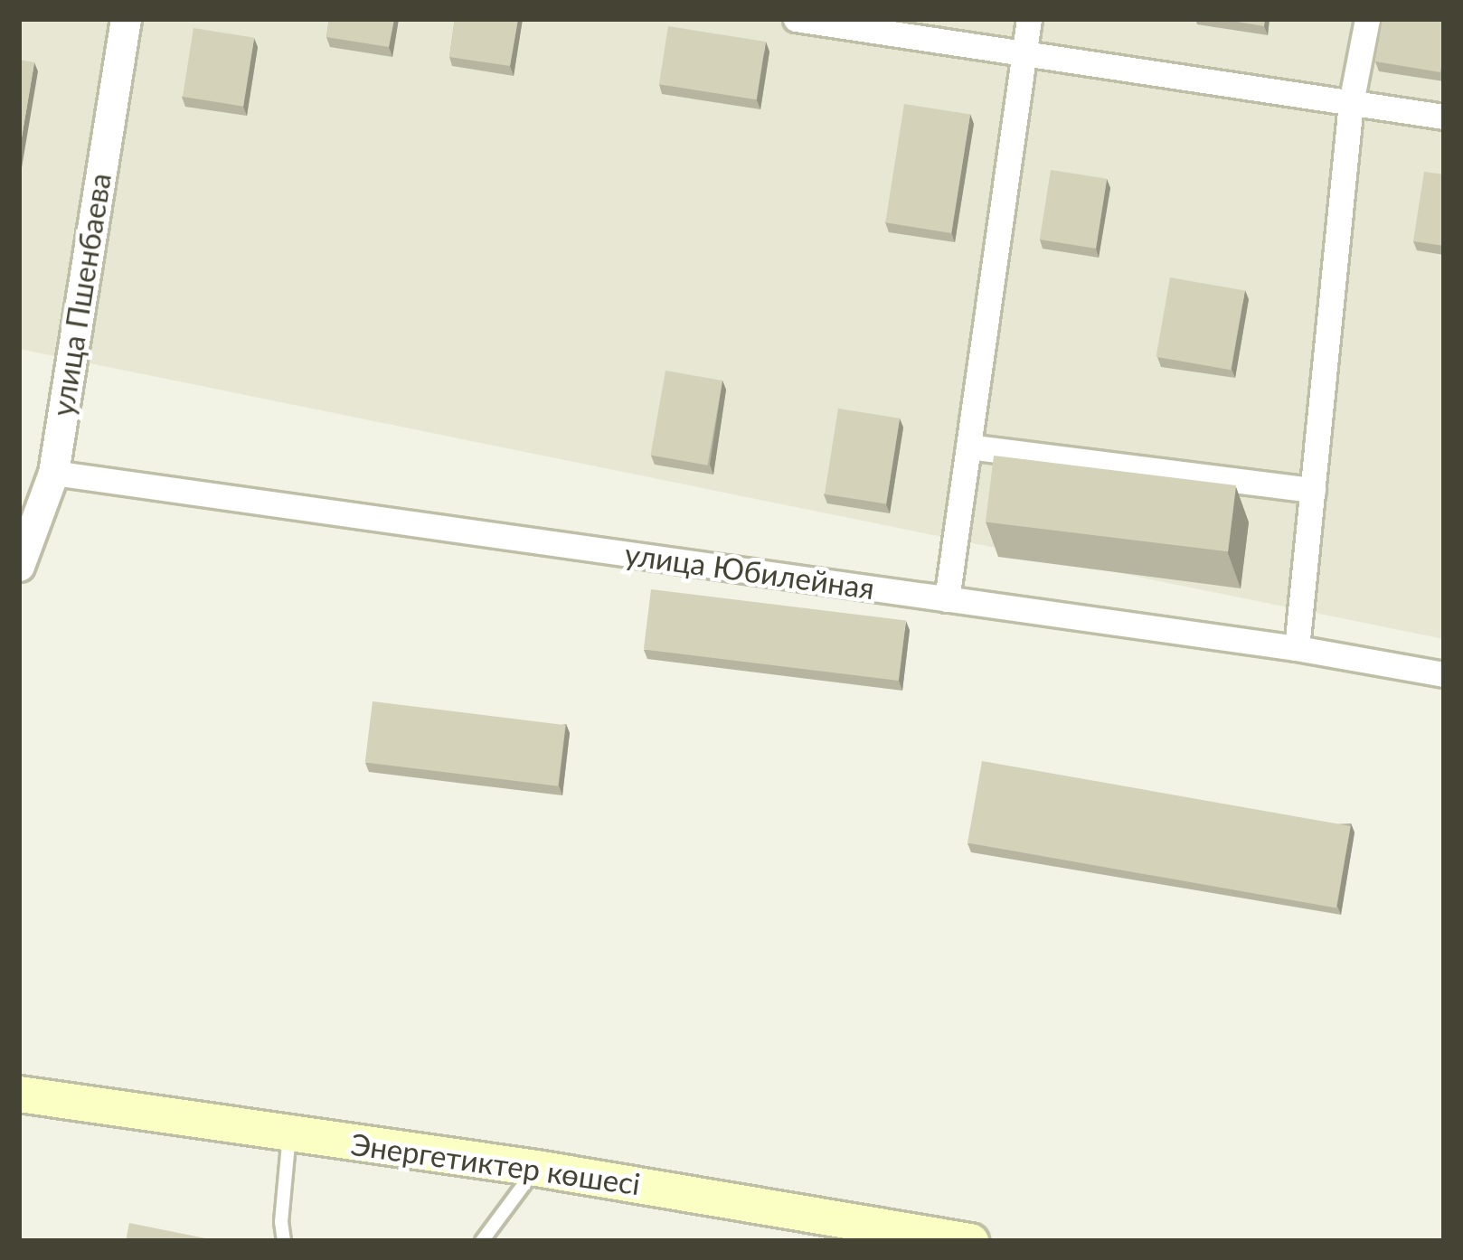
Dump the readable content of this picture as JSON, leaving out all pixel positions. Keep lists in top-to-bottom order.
{
  "streets": {
    "main road": ["Энергетиктер көшесі"],
    "street": ["улица Пшенбаева", "улица Юбилейная"]
  },
  "crossings": [
    ["улица Пшенбаева", "улица Юбилейная"]
  ]
}
